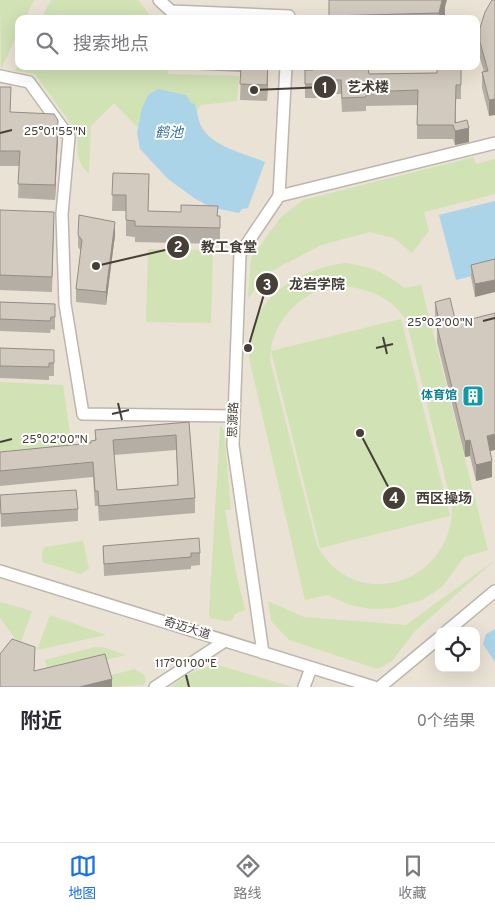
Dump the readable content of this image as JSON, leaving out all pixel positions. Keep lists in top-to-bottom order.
{
  "streets": {
    "street": ["思源路", "奇迈大道"]
  },
  "crossings": [
    ["思源路", "奇迈大道"]
  ],
  "water": ["鹤池"],
  "places": {
    "other": [
      "艺术楼",
      "教工食堂",
      "龙岩学院",
      "西区操场"
    ],
    "building": ["体育馆"]
  },
  "page": {
    "search": "搜索地点",
    "heading": ["附近", "0个结果"],
    "nav": ["地图", "路线", "收藏"]
  },
  "coordinates": ["25°01'55\"N", "25°02'00\"N", "117°01'00\"E"]
}
